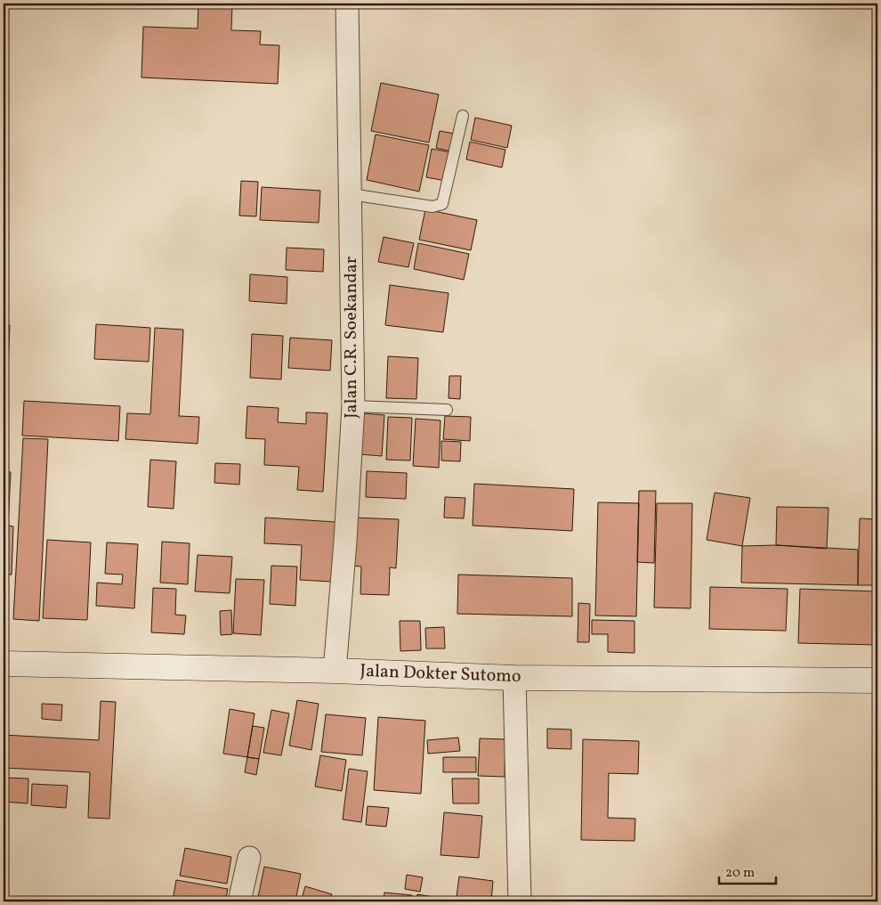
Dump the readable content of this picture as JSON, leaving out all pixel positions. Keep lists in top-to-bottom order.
{
  "streets": {
    "main road": ["Jalan Dokter Sutomo"],
    "street": ["Jalan C.R. Soekandar"]
  },
  "crossings": [
    ["Jalan C.R. Soekandar", "Jalan Dokter Sutomo"]
  ],
  "scale_bar": "20 m"
}
